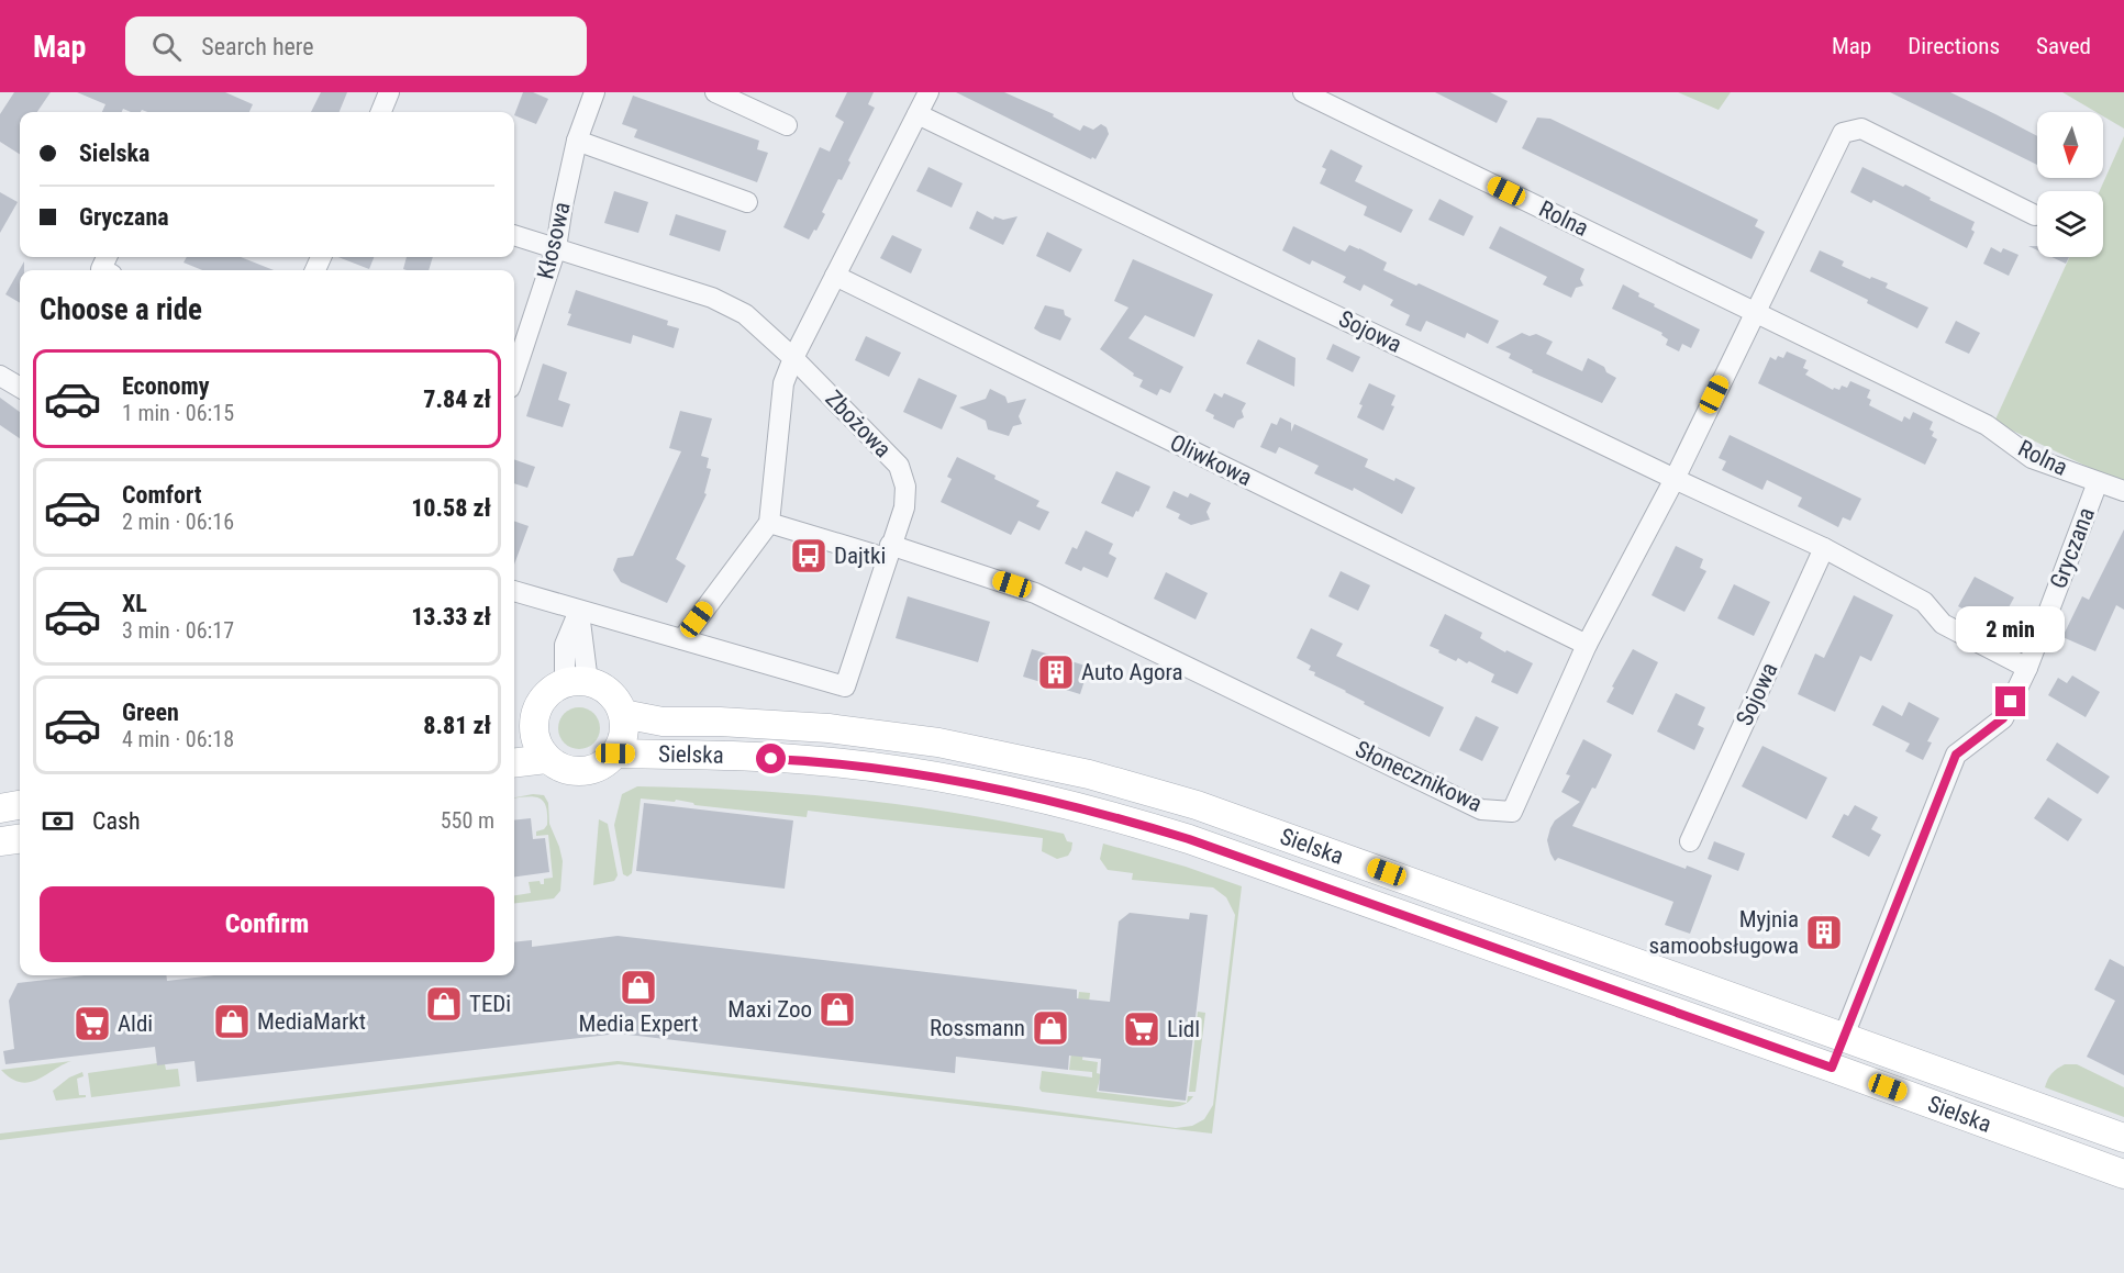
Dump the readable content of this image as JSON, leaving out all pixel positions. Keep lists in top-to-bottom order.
{
  "streets": {
    "main road": ["Sielska"],
    "street": [
      "Rolna",
      "Kłosowa",
      "Sojowa",
      "Zbożowa",
      "Oliwkowa",
      "Gryczana",
      "Słonecznikowa"
    ]
  },
  "crossings": [
    ["Rolna", "Gryczana"],
    ["Rolna", "Słonecznikowa"],
    ["Kłosowa", "Zbożowa"],
    ["Sojowa", "Gryczana"],
    ["Sojowa", "Słonecznikowa"],
    ["Zbożowa", "Słonecznikowa"],
    ["Oliwkowa", "Słonecznikowa"],
    ["Gryczana", "Sielska"]
  ],
  "places": {
    "bus stop": ["Dajtki"],
    "building": ["Auto Agora", "Myjnia samoobsługowa"],
    "shop": [
      "Media Expert",
      "TEDi",
      "Maxi Zoo",
      "MediaMarkt",
      "Rossmann"
    ],
    "supermarket": ["Aldi", "Lidl"]
  },
  "north": "bottom",
  "page": {
    "header": "Map",
    "search": "Search here",
    "nav": ["Map", "Directions", "Saved"],
    "banner": ["Sielska", "Gryczana"],
    "heading": "Choose a ride",
    "list": [
      {
        "name": "Economy",
        "note": "1 min · 06:15",
        "value": "7.84 zł"
      },
      {
        "name": "Comfort",
        "note": "2 min · 06:16",
        "value": "10.58 zł"
      },
      {
        "name": "XL",
        "note": "3 min · 06:17",
        "value": "13.33 zł"
      },
      {
        "name": "Green",
        "note": "4 min · 06:18",
        "value": "8.81 zł"
      }
    ],
    "bubble": "2 min",
    "pay": ["Cash", "550 m"],
    "buttons": "Confirm"
  }
}
